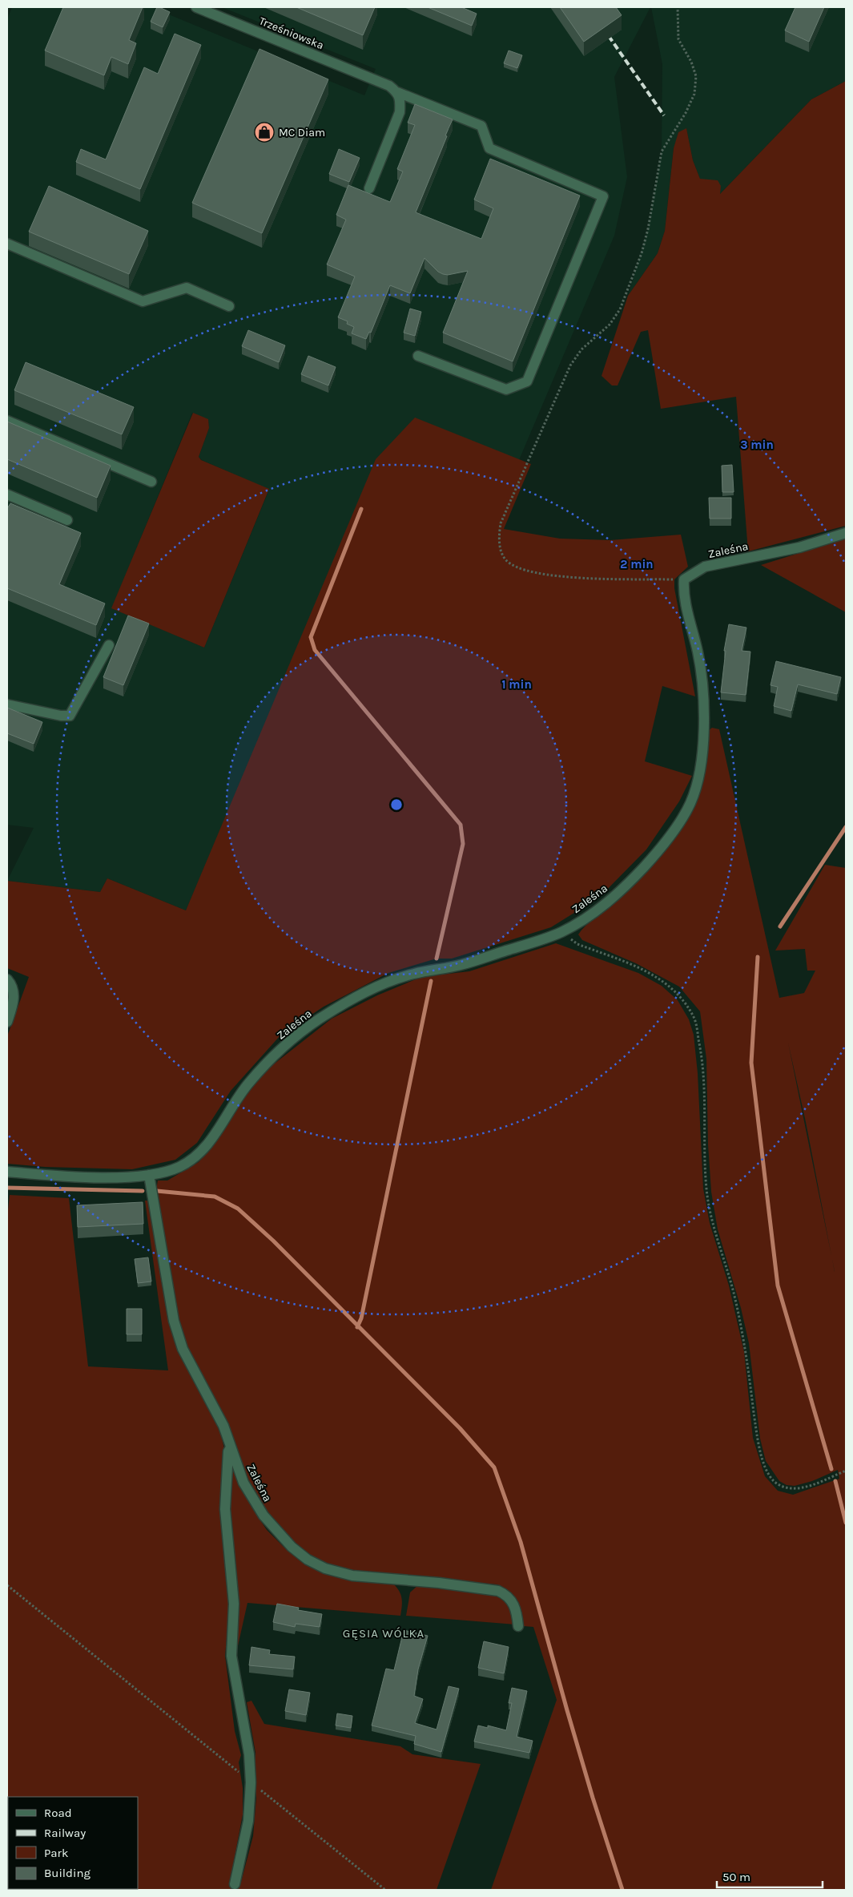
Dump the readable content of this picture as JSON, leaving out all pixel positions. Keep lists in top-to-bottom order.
{
  "streets": {
    "street": ["Trześniowska", "Zaleśna"]
  },
  "districts": ["GĘSIA WÓLKA"],
  "places": {
    "shop": ["MC Diam"]
  },
  "legend": [
    "Road",
    "Railway",
    "Park",
    "Building"
  ],
  "scale_bar": "50 m",
  "rings": ["3 min", "2 min", "1 min"]
}
